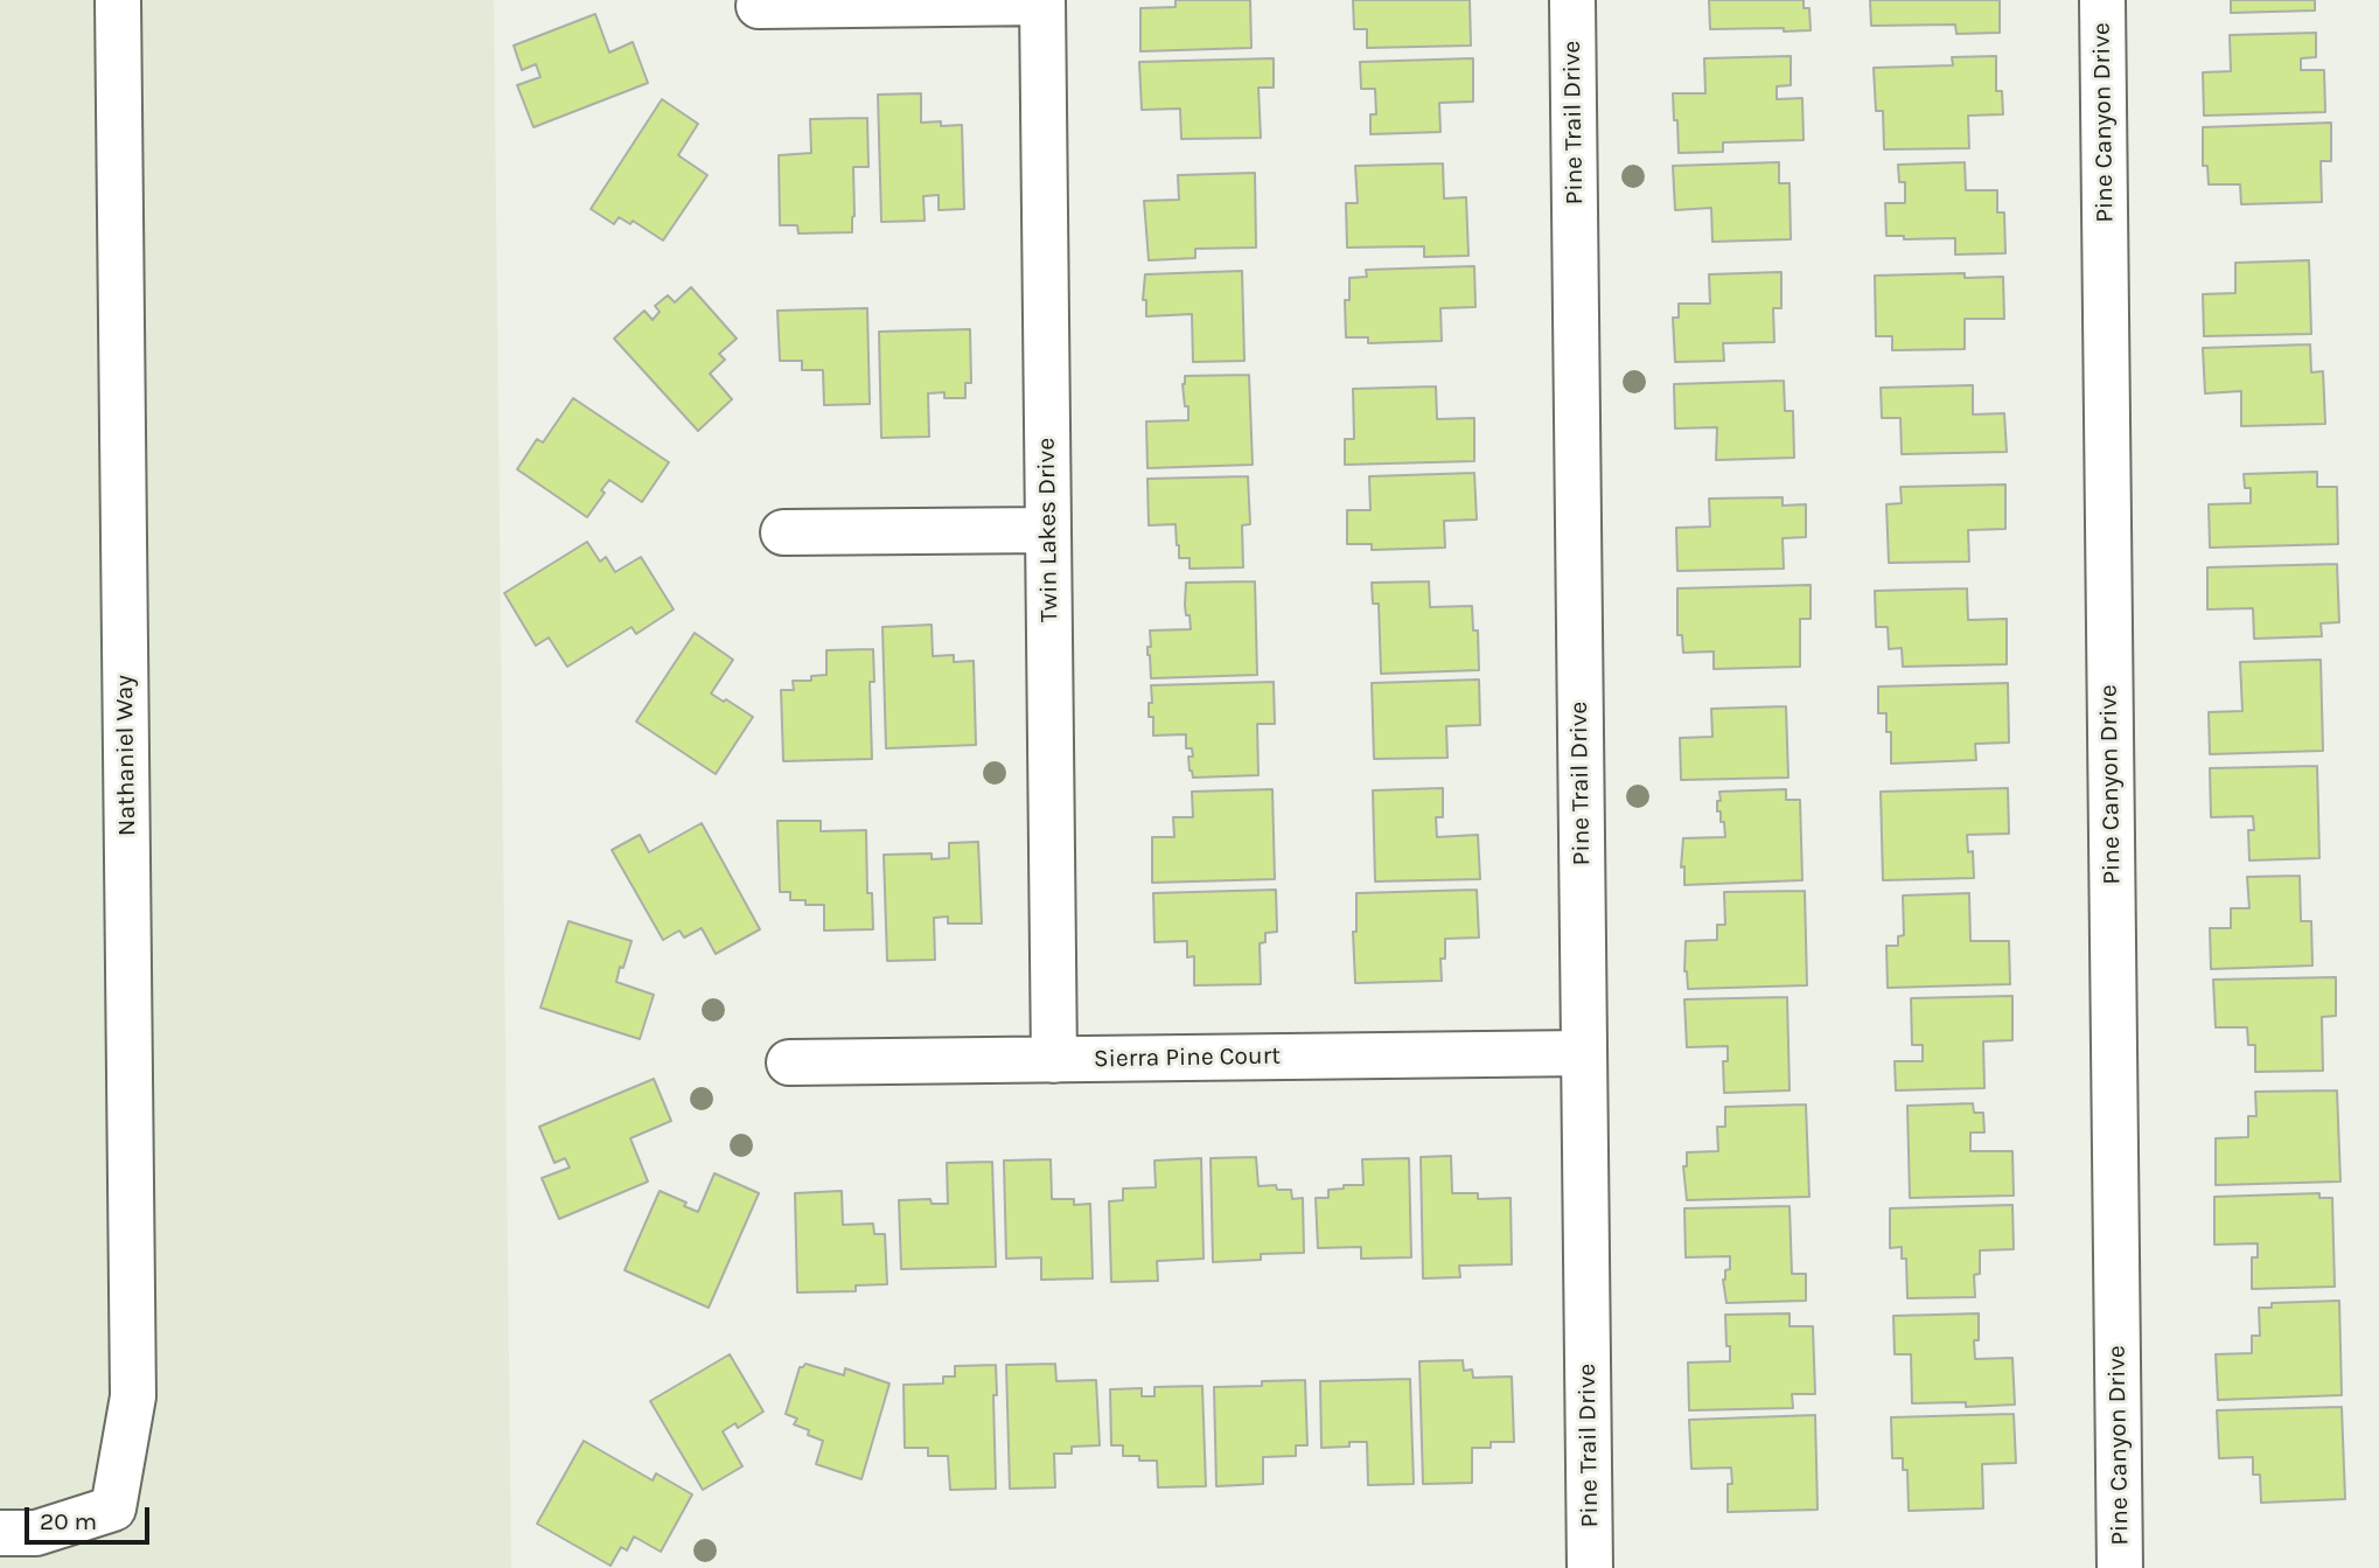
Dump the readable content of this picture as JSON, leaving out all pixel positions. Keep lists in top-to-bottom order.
{
  "streets": {
    "street": [
      "Pine Trail Drive",
      "Pine Canyon Drive",
      "Twin Lakes Drive",
      "Nathaniel Way",
      "Sierra Pine Court"
    ]
  },
  "crossings": [
    ["Pine Trail Drive", "Sierra Pine Court"],
    ["Twin Lakes Drive", "Sierra Pine Court"]
  ],
  "scale_bar": "20 m"
}
